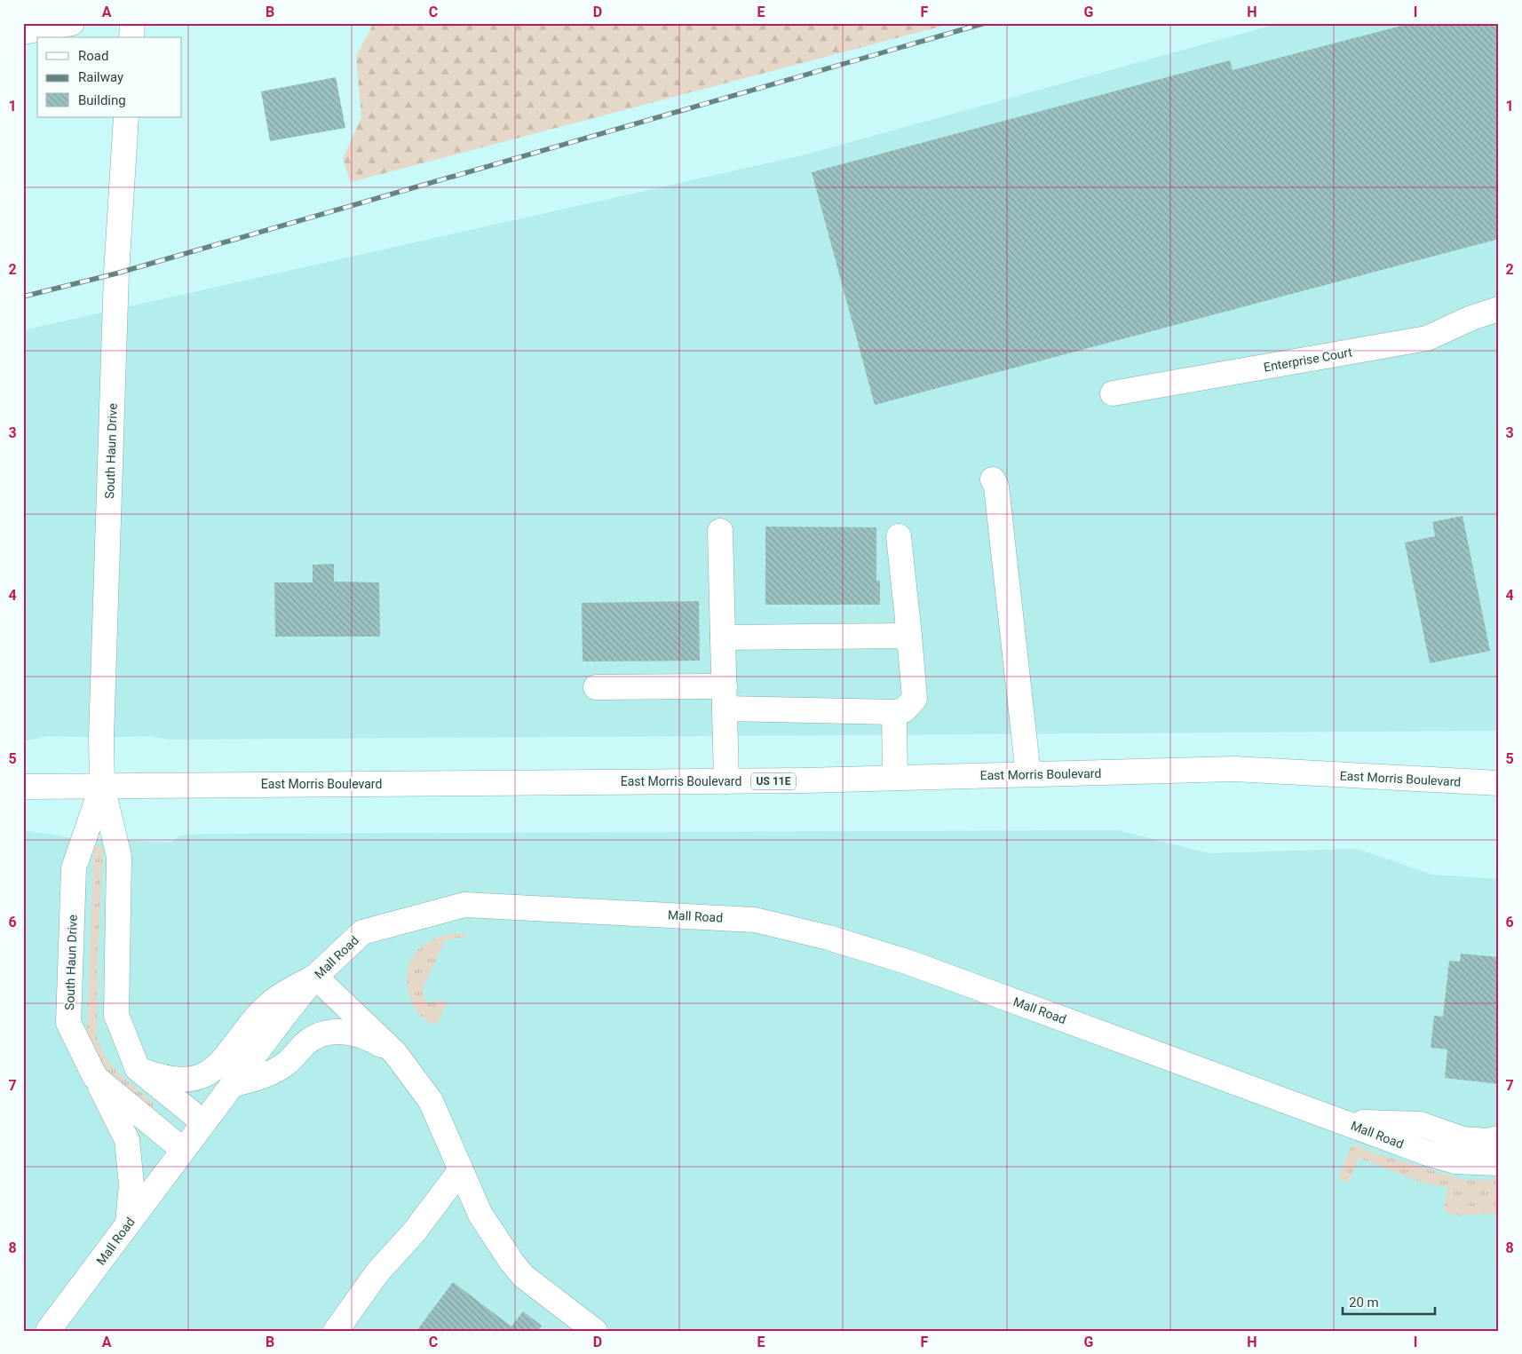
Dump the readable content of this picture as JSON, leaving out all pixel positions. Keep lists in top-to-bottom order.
{
  "streets": {
    "street": [
      "Enterprise Court",
      "South Haun Drive",
      "East Morris Boulevard",
      "US 11E",
      "Mall Road"
    ]
  },
  "crossings": [
    ["South Haun Drive", "East Morris Boulevard"],
    ["South Haun Drive", "Mall Road"]
  ],
  "legend": ["Road", "Railway", "Building"],
  "scale_bar": "20 m",
  "grid": {
    "columns": [
      "A",
      "B",
      "C",
      "D",
      "E",
      "F",
      "G",
      "H",
      "I"
    ],
    "rows": [
      "1",
      "2",
      "3",
      "4",
      "5",
      "6",
      "7",
      "8"
    ]
  }
}
